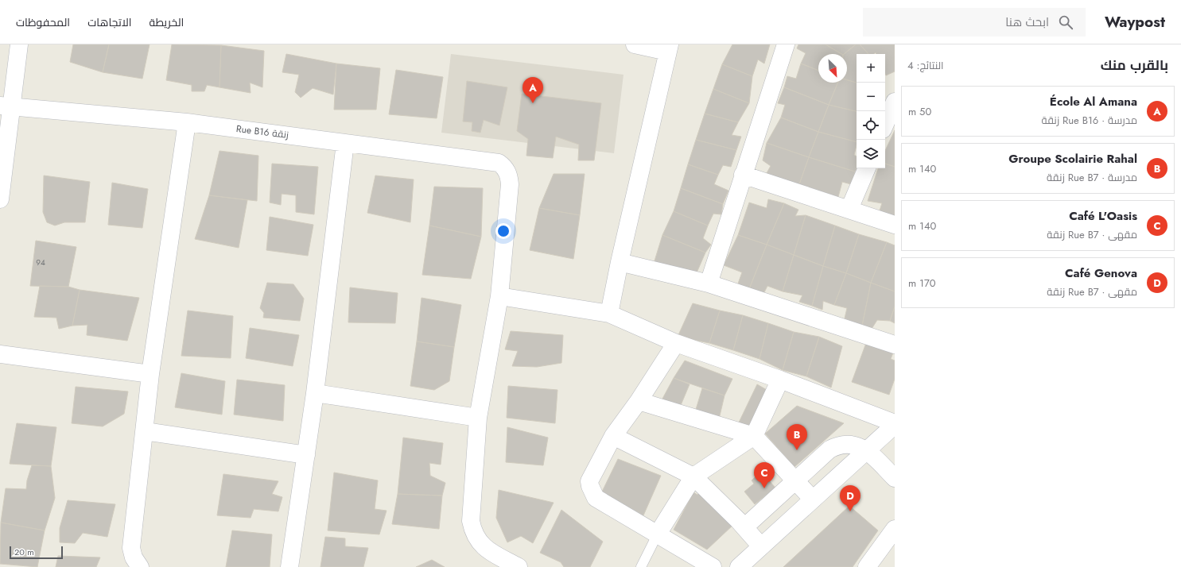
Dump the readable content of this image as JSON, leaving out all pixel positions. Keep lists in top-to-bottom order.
{
  "streets": {
    "street": ["Rue B16 زنقة"]
  },
  "house_numbers": ["94"],
  "scale_bar": "20 m",
  "north": "bottom right",
  "page": {
    "header": "Waypost",
    "search": "ابحث هنا",
    "nav": ["الخريطة", "الاتجاهات", "المحفوظات"],
    "heading": ["بالقرب منك", "النتائج: 4"],
    "map_buttons": ["+", "−"],
    "pins": [
      "A",
      "B",
      "C",
      "D"
    ],
    "list": [
      {
        "mark": "A",
        "name": "École Al Amana",
        "note": "مدرسة · Rue B16 زنقة",
        "value": "50 m"
      },
      {
        "mark": "B",
        "name": "Groupe Scolairie Rahal",
        "note": "مدرسة · Rue B7 زنقة",
        "value": "140 m"
      },
      {
        "mark": "C",
        "name": "Café L'Oasis",
        "note": "مقهى · Rue B7 زنقة",
        "value": "140 m"
      },
      {
        "mark": "D",
        "name": "Café Genova",
        "note": "مقهى · Rue B7 زنقة",
        "value": "170 m"
      }
    ],
    "scale": "20 m"
  }
}
